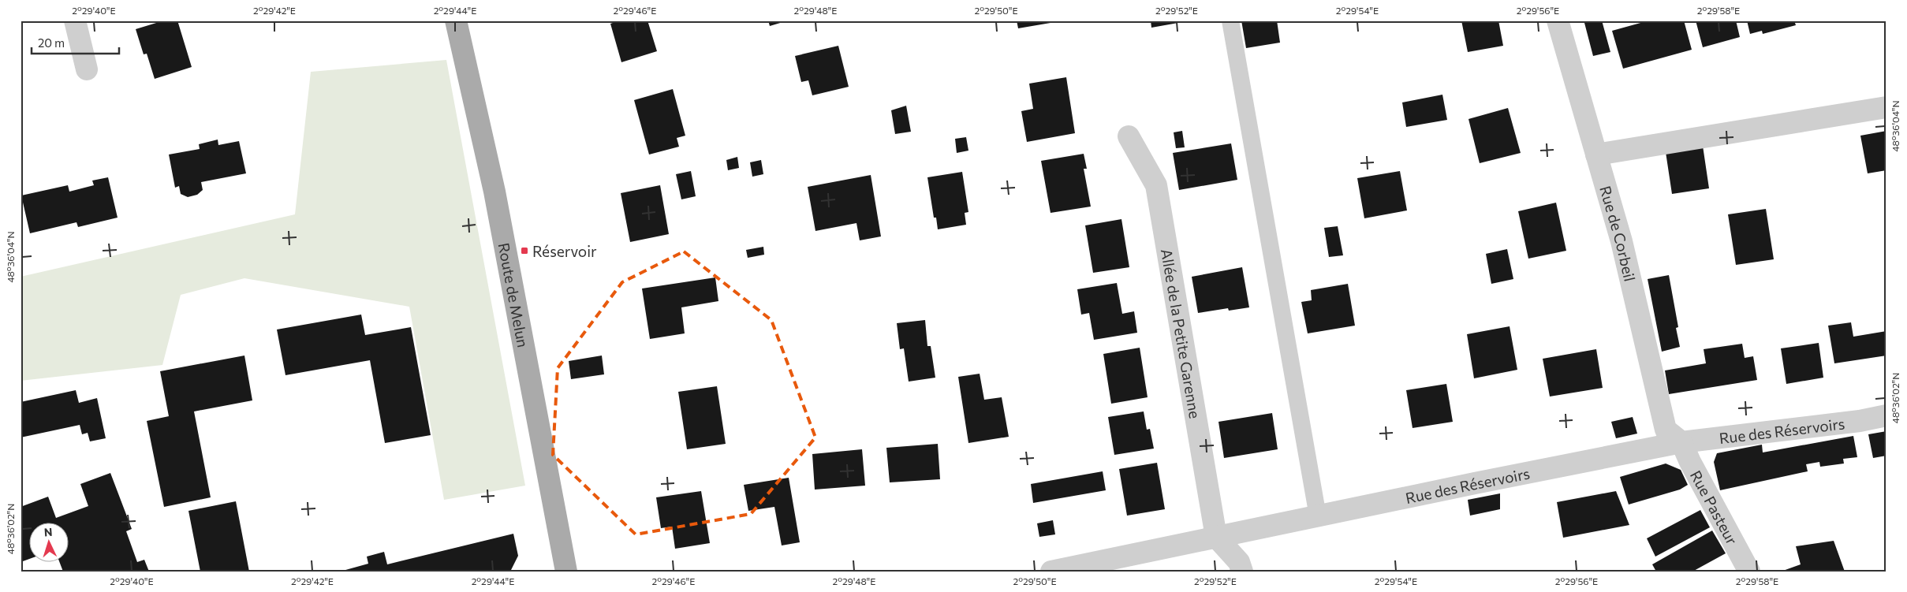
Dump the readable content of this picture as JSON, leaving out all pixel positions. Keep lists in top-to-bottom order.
{
  "streets": {
    "main road": ["Route de Melun"],
    "street": [
      "Rue de Corbeil",
      "Allée de la Petite Garenne",
      "Rue des Réservoirs",
      "Rue Pasteur"
    ]
  },
  "crossings": [
    ["Rue de Corbeil", "Rue des Réservoirs"],
    ["Rue de Corbeil", "Rue Pasteur"],
    ["Allée de la Petite Garenne", "Rue des Réservoirs"],
    ["Rue des Réservoirs", "Rue Pasteur"]
  ],
  "places": {
    "transit": ["Réservoir"]
  },
  "scale_bar": "20 m",
  "north": "top",
  "coordinates": [
    "2°29'40\"E",
    "2°29'42\"E",
    "2°29'44\"E",
    "2°29'46\"E",
    "2°29'48\"E",
    "2°29'50\"E",
    "2°29'52\"E",
    "2°29'54\"E",
    "2°29'56\"E",
    "2°29'58\"E",
    "48°36'04\"N",
    "48°36'02\"N"
  ]
}
